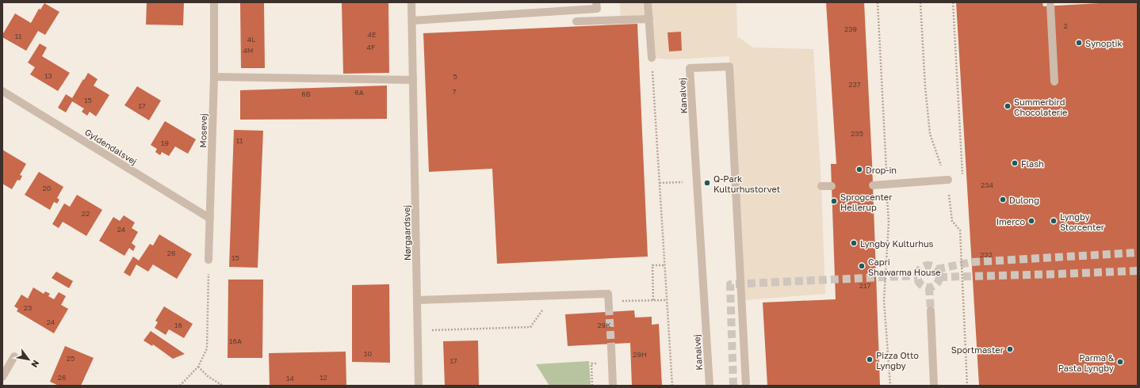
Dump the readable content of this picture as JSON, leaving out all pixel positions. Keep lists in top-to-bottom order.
{
  "streets": {
    "street": [
      "Kanalvej",
      "Mosevej",
      "Gyldendalsvej",
      "Nørgaardsvej"
    ]
  },
  "crossings": [
    ["Mosevej", "Gyldendalsvej"]
  ],
  "places": [
    "Synoptik",
    "Summerbird Chocolaterie",
    "Flash",
    "Drop-in",
    "Q-Park Kulturhustorvet",
    "Dulong",
    "Sprogcenter Hellerup",
    "Imerco",
    "Lyngby Storcenter",
    "Lyngby Kulturhus",
    "Capri Shawarma House",
    "Sportmaster",
    "Pizza Otto Lyngby",
    "Parma & Pasta Lyngby"
  ],
  "house_numbers": [
    "2",
    "239",
    "4E",
    "11",
    "4L",
    "4F",
    "4M",
    "13",
    "5",
    "237",
    "7",
    "6A",
    "6B",
    "15",
    "17",
    "235",
    "11",
    "19",
    "234",
    "20",
    "22",
    "24",
    "26",
    "232",
    "15",
    "217",
    "23",
    "24",
    "16",
    "29K",
    "16A",
    "10",
    "29H",
    "25",
    "17",
    "26",
    "12",
    "14"
  ],
  "north": "bottom right"
}
